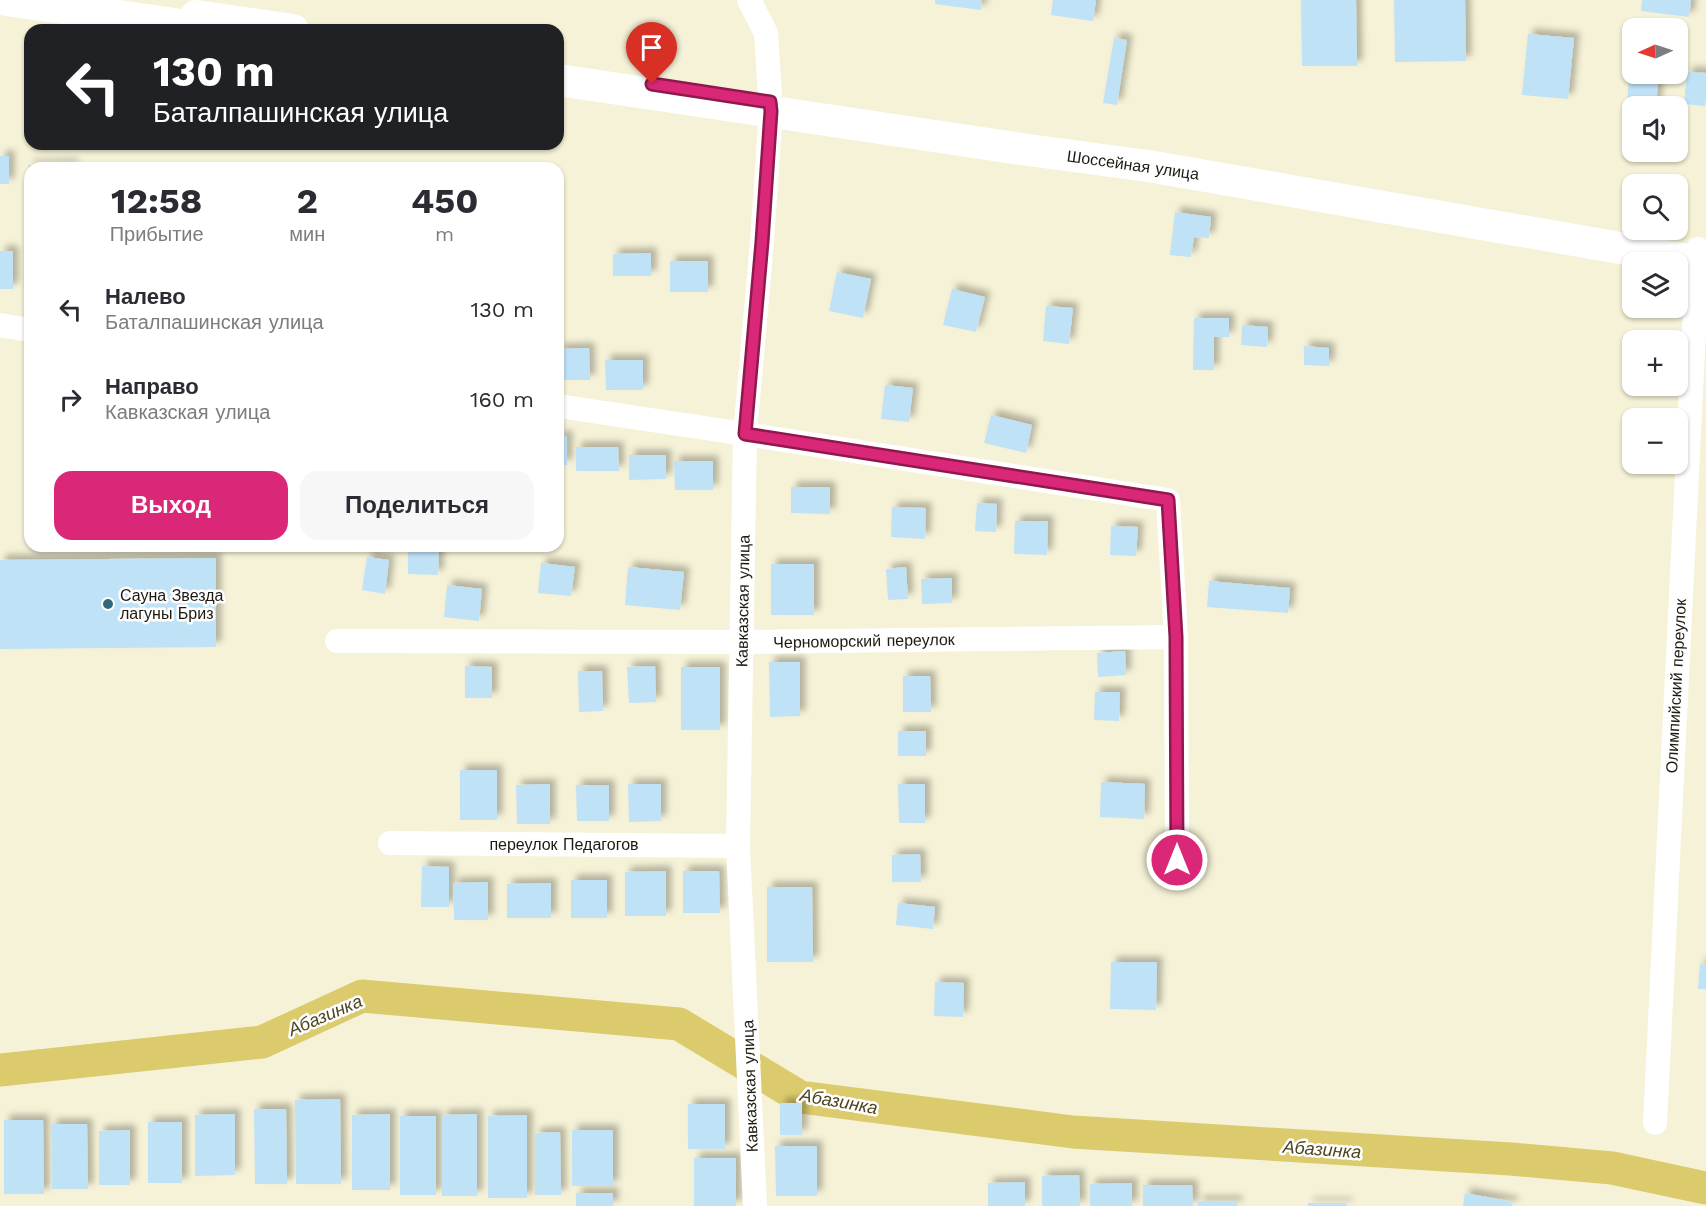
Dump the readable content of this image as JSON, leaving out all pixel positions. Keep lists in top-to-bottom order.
{
  "streets": {
    "main road": ["Шоссейная улица"],
    "street": [
      "Кавказская улица",
      "Черноморский переулок",
      "Олимпийский переулок",
      "переулок Педагогов"
    ]
  },
  "crossings": [
    ["Шоссейная улица", "Кавказская улица"],
    ["Шоссейная улица", "Олимпийский переулок"],
    ["Кавказская улица", "Черноморский переулок"],
    ["Кавказская улица", "переулок Педагогов"]
  ],
  "water": ["Абазинка"],
  "places": ["Сауна Звезда лагуны Бриз"],
  "north": "left",
  "page": {
    "map_buttons": ["+", "−"],
    "turn": ["130 m", "Баталпашинская улица"],
    "eta": [
      "12:58",
      "Прибытие",
      "2",
      "мин",
      "450",
      "m"
    ],
    "list": [
      {
        "name": "Налево",
        "note": "Баталпашинская улица",
        "value": "130 m"
      },
      {
        "name": "Направо",
        "note": "Кавказская улица",
        "value": "160 m"
      }
    ],
    "buttons": ["Выход", "Поделиться"]
  }
}
